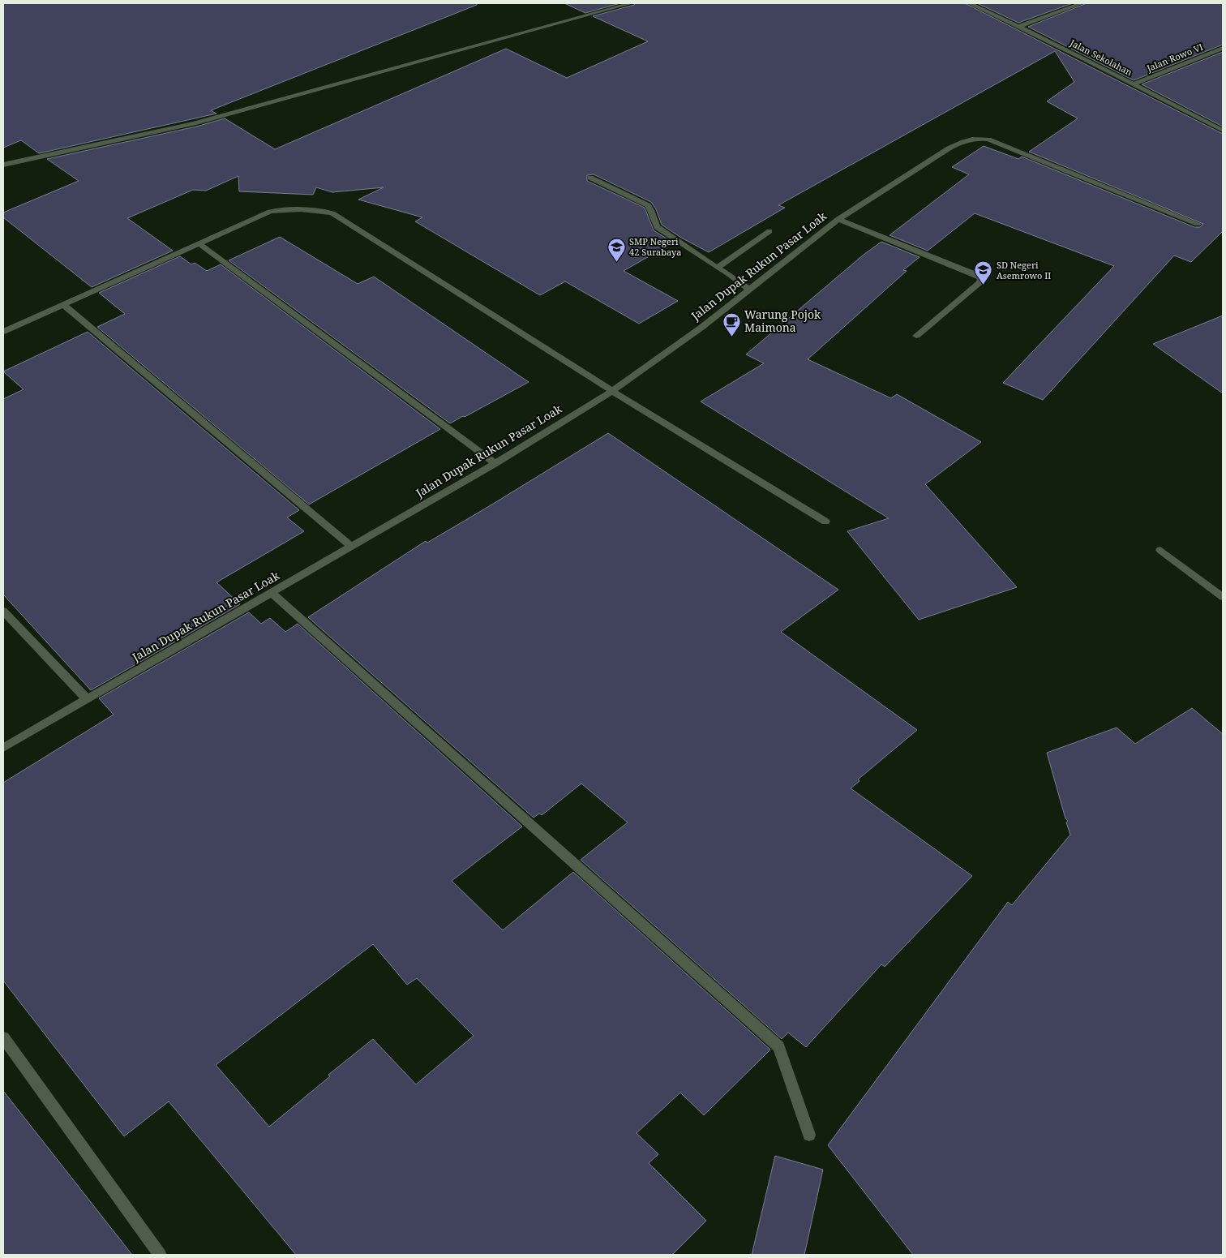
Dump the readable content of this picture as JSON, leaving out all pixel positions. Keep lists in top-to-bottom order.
{
  "streets": {
    "street": ["Jalan Sekolahan", "Jalan Rowo VI", "Jalan Dupak Rukun Pasar Loak"]
  },
  "crossings": [
    ["Jalan Sekolahan", "Jalan Rowo VI"]
  ],
  "places": {
    "school or university": ["SMP Negeri 42 Surabaya", "SD Negeri Asemrowo II"],
    "cafe": ["Warung Pojok Maimona"]
  }
}
